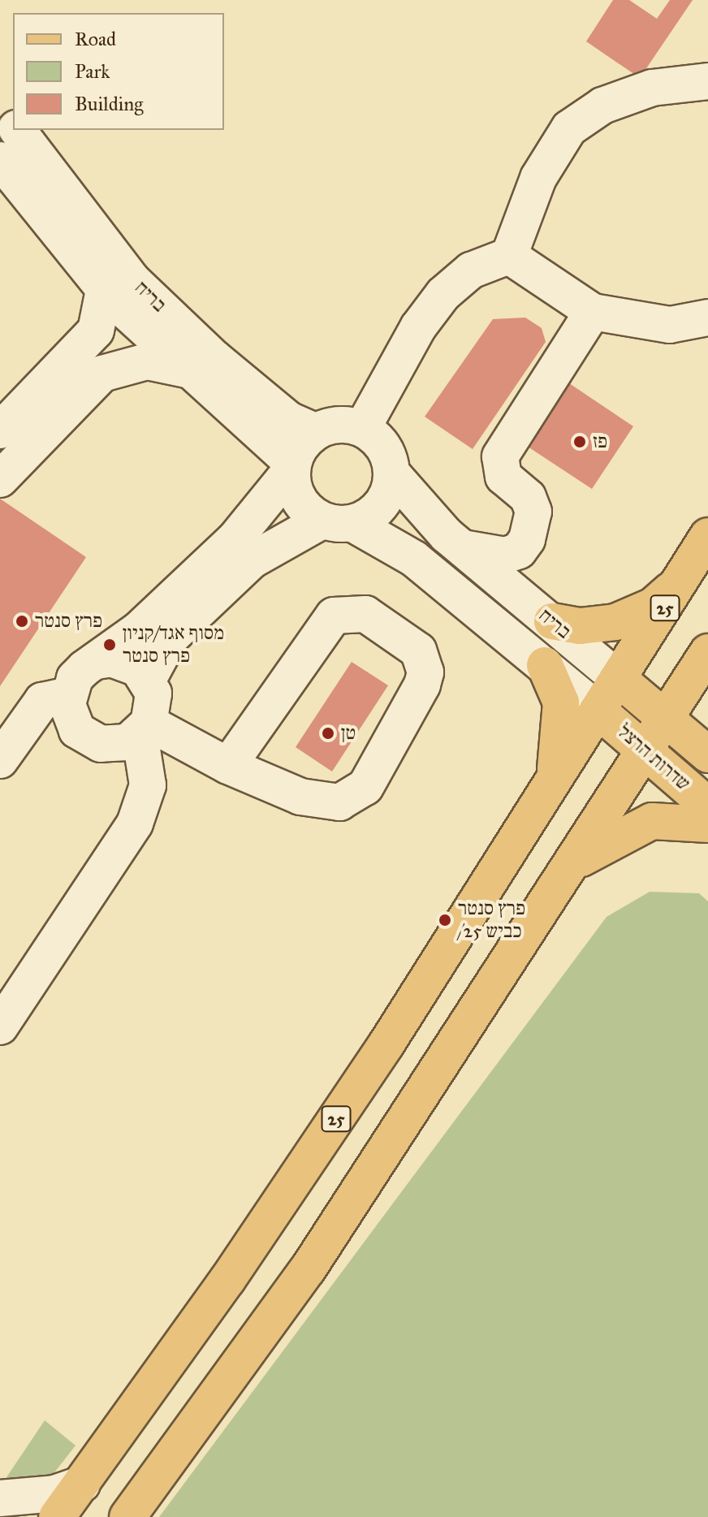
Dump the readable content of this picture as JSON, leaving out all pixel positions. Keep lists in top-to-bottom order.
{
  "streets": {
    "main road": ["בריח", "25", "שדרות הרצל"]
  },
  "crossings": [
    ["בריח", "25"],
    ["בריח", "שדרות הרצל"],
    ["25", "שדרות הרצל"]
  ],
  "places": [
    "פז",
    "פרץ סנטר",
    "מסוף אגד/קניון פרץ סנטר",
    "טן",
    "פרץ סנטר /כביש 25"
  ],
  "legend": ["Road", "Park", "Building"]
}
